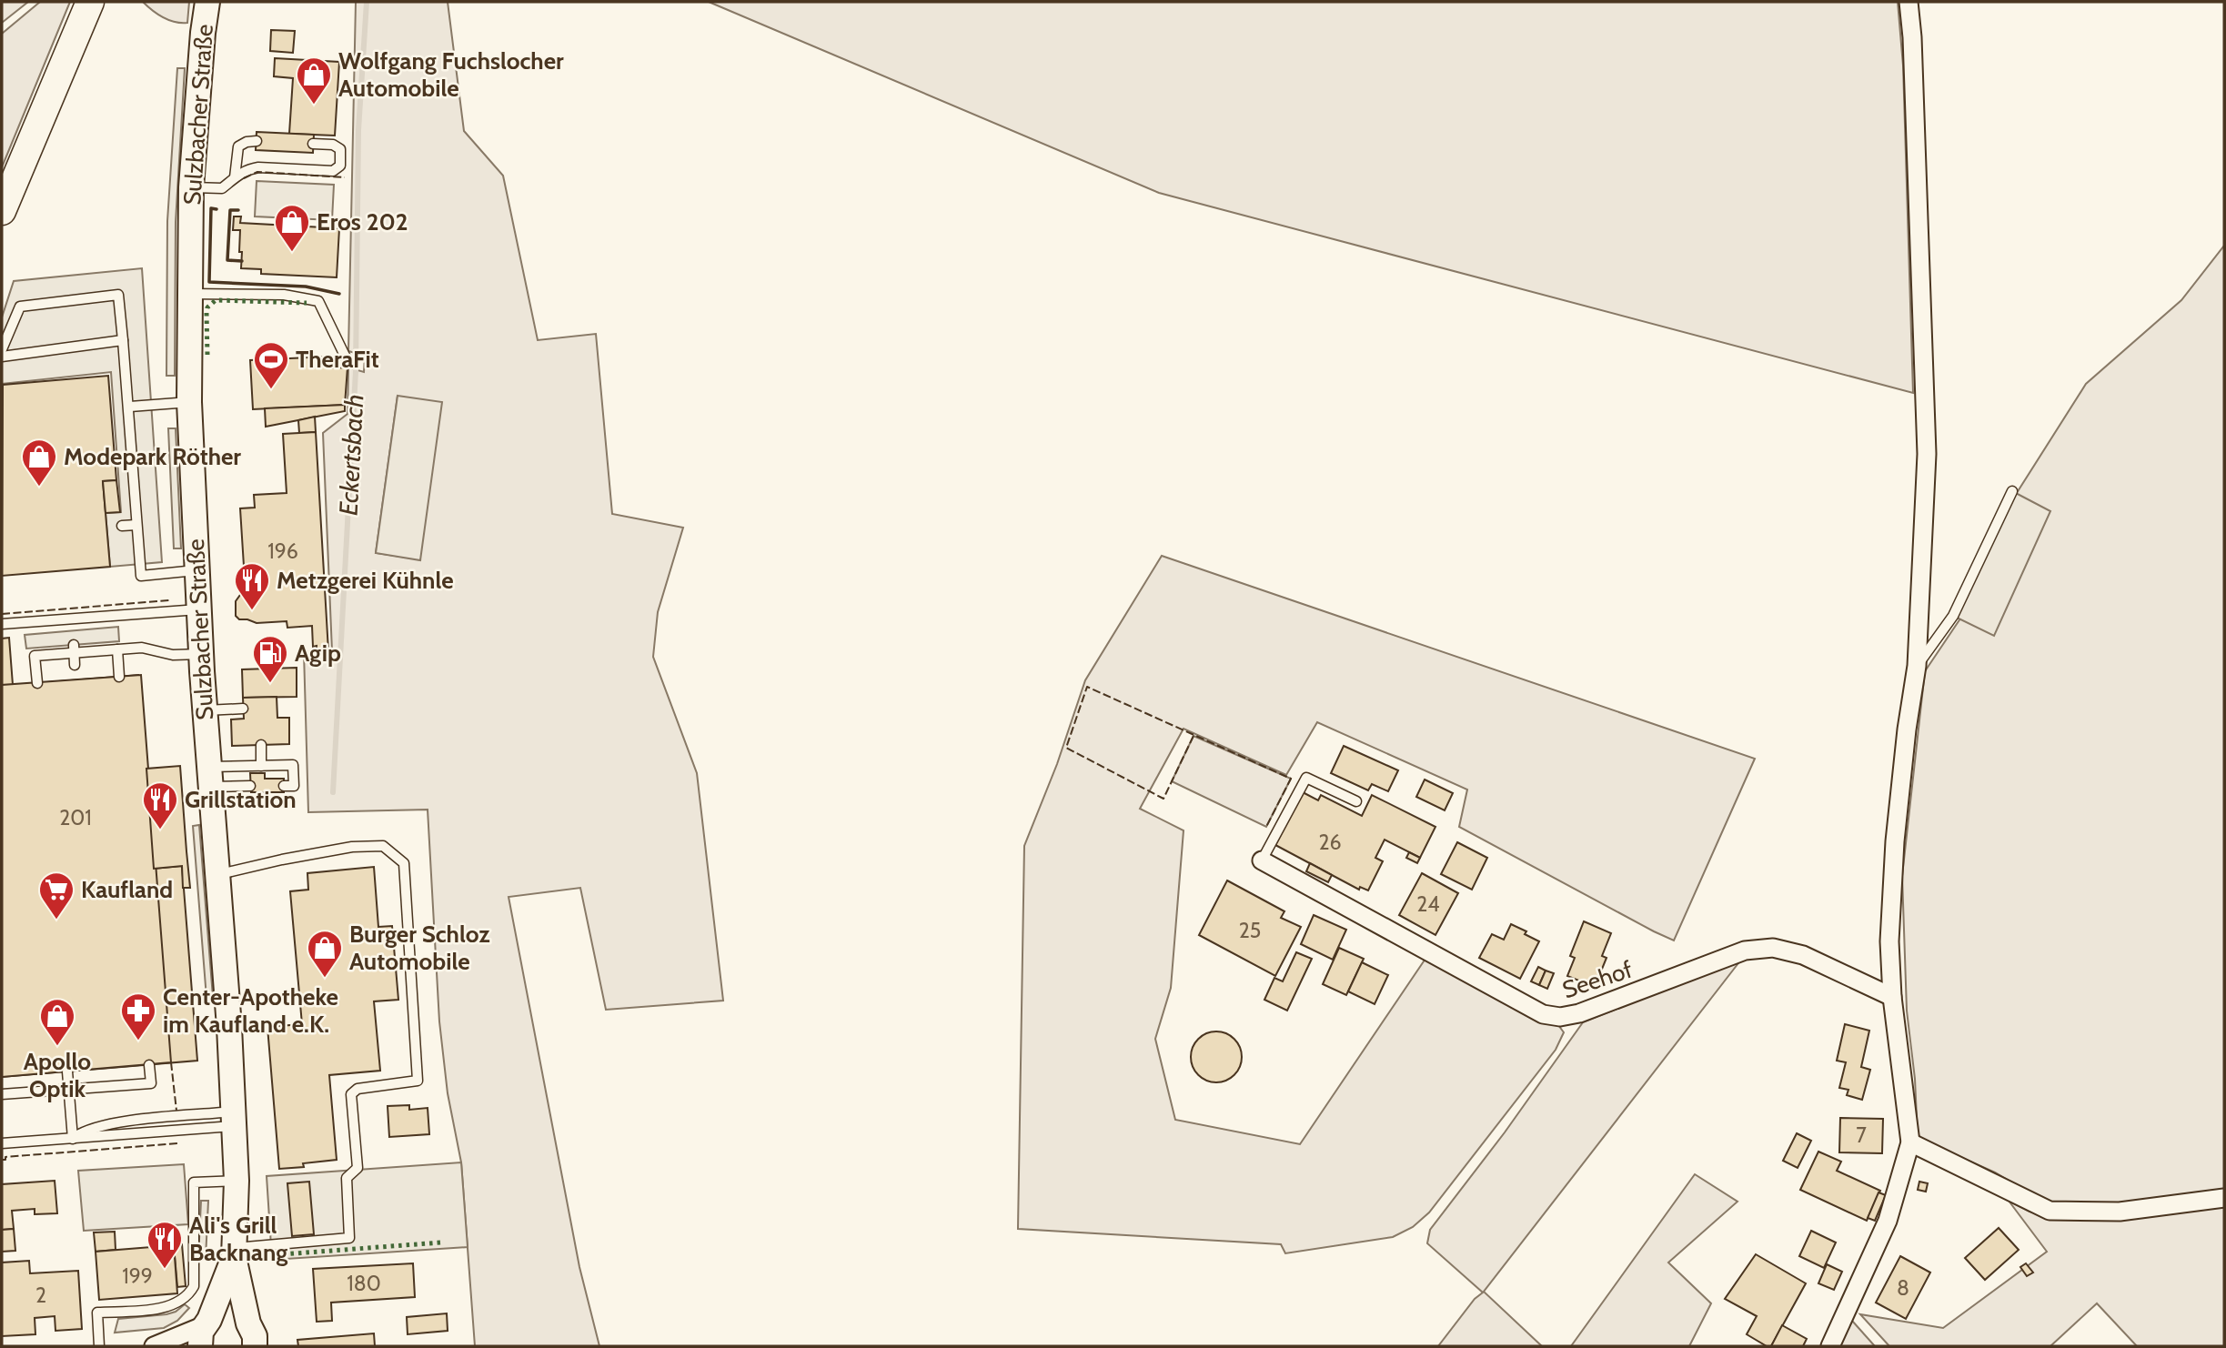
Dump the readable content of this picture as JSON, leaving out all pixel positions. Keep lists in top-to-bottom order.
{
  "streets": {
    "street": ["Sulzbacher Straße", "Seehof"]
  },
  "water": ["Eckertsbach"],
  "places": {
    "shop": [
      "Wolfgang Fuchslocher Automobile",
      "Eros 202",
      "Modepark Röther",
      "Burger Schloz Automobile",
      "Apollo Optik"
    ],
    "sports": ["TheraFit"],
    "restaurant": ["Metzgerei Kühnle", "Grillstation", "Ali's Grill Backnang"],
    "fuel station": ["Agip"],
    "supermarket": ["Kaufland"],
    "pharmacy": ["Center-Apotheke im Kaufland e.K."]
  },
  "house_numbers": [
    "196",
    "201",
    "26",
    "24",
    "25",
    "7",
    "199",
    "180",
    "8",
    "2"
  ]
}
